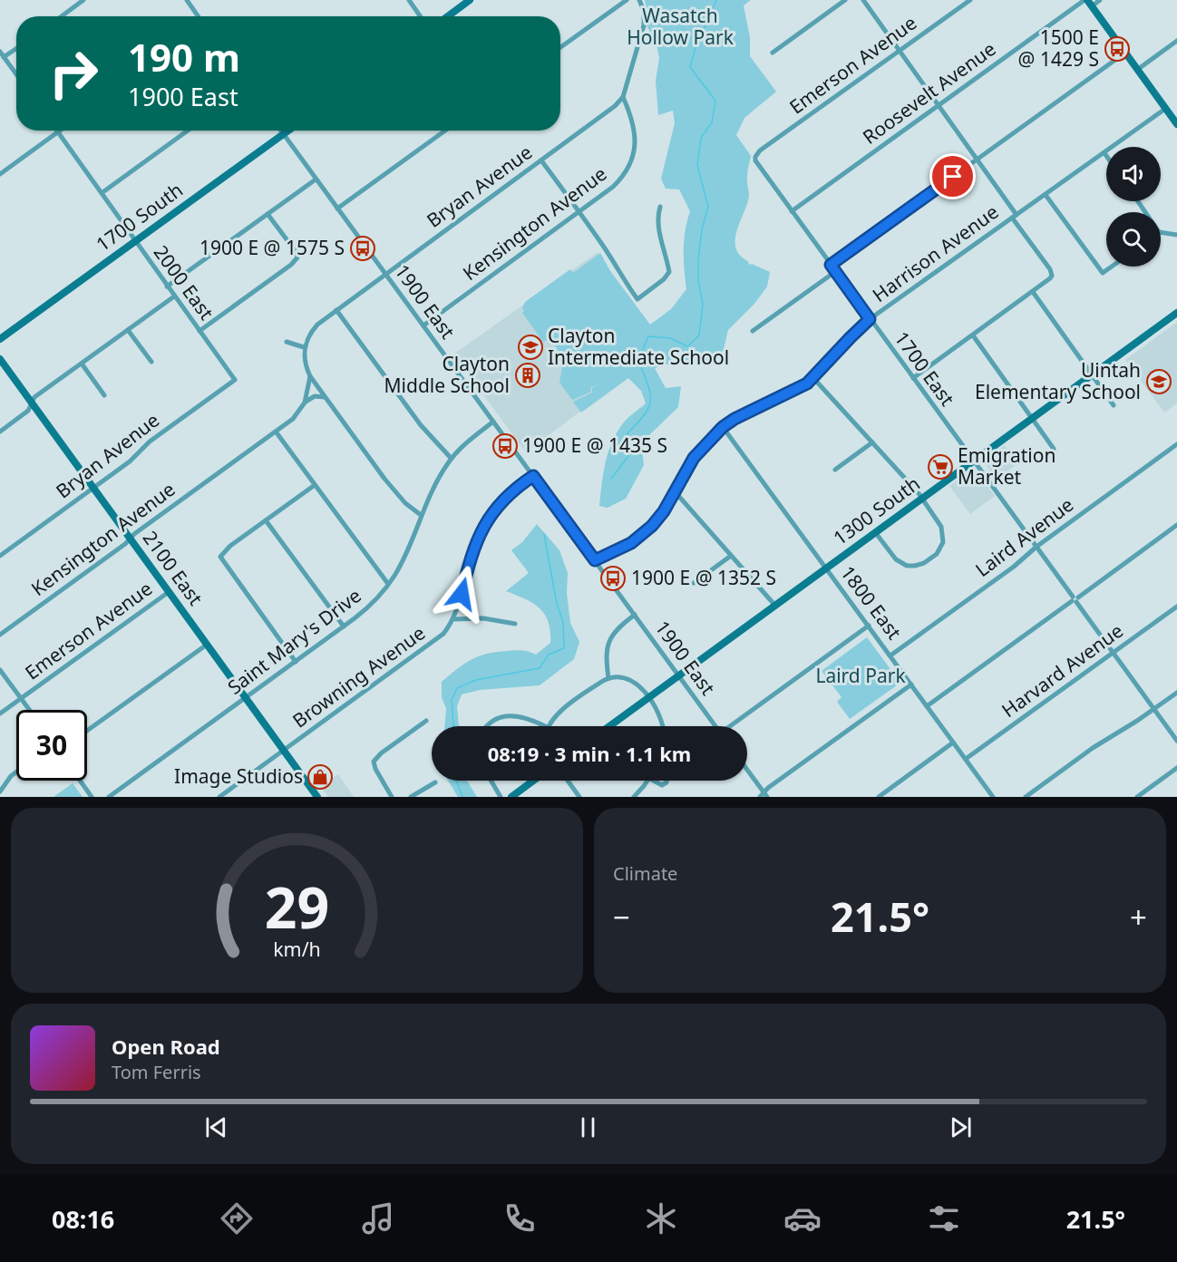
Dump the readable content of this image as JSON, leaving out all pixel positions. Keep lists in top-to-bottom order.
{
  "streets": {
    "street": [
      "Emerson Avenue",
      "Roosevelt Avenue",
      "Bryan Avenue",
      "1700 South",
      "Kensington Avenue",
      "Harrison Avenue",
      "2000 East",
      "1900 East",
      "1700 East",
      "1300 South",
      "Laird Avenue",
      "2100 East",
      "1800 East",
      "Saint Mary's Drive",
      "Harvard Avenue",
      "Browning Avenue"
    ]
  },
  "crossings": [
    ["Emerson Avenue", "1700 East"],
    ["Emerson Avenue", "2100 East"],
    ["Roosevelt Avenue", "1700 East"],
    ["Bryan Avenue", "Kensington Avenue"],
    ["Bryan Avenue", "2000 East"],
    ["Bryan Avenue", "1900 East"],
    ["Bryan Avenue", "2100 East"],
    ["1700 South", "2000 East"],
    ["1700 South", "1900 East"],
    ["Kensington Avenue", "1900 East"],
    ["Kensington Avenue", "2100 East"],
    ["Harrison Avenue", "1900 East"],
    ["Harrison Avenue", "1700 East"],
    ["Harrison Avenue", "1800 East"],
    ["1900 East", "1300 South"],
    ["1900 East", "Saint Mary's Drive"],
    ["1900 East", "Browning Avenue"],
    ["1700 East", "1300 South"],
    ["1700 East", "Laird Avenue"],
    ["1700 East", "Harvard Avenue"],
    ["1300 South", "1800 East"],
    ["Laird Avenue", "1800 East"],
    ["2100 East", "Saint Mary's Drive"],
    ["2100 East", "Browning Avenue"],
    ["1800 East", "Harvard Avenue"]
  ],
  "parks": ["Wasatch Hollow Park", "Laird Park"],
  "places": {
    "bus stop": [
      "1500 E @ 1429 S",
      "1900 E @ 1575 S",
      "1900 E @ 1435 S",
      "1900 E @ 1352 S"
    ],
    "school or university": ["Clayton Intermediate School", "Uintah Elementary School"],
    "building": ["Clayton Middle School"],
    "supermarket": ["Emigration Market"],
    "shop": ["Image Studios"]
  },
  "page": {
    "turn": ["190 m", "1900 East"],
    "limit": "30",
    "trip": "08:19 · 3 min · 1.1 km",
    "tile": "Climate",
    "heat": ["−", "21.5°", "+"],
    "song": ["Open Road", "Tom Ferris"],
    "tabs": ["08:16", "21.5°"],
    "gauge": ["29", "km/h"]
  }
}
